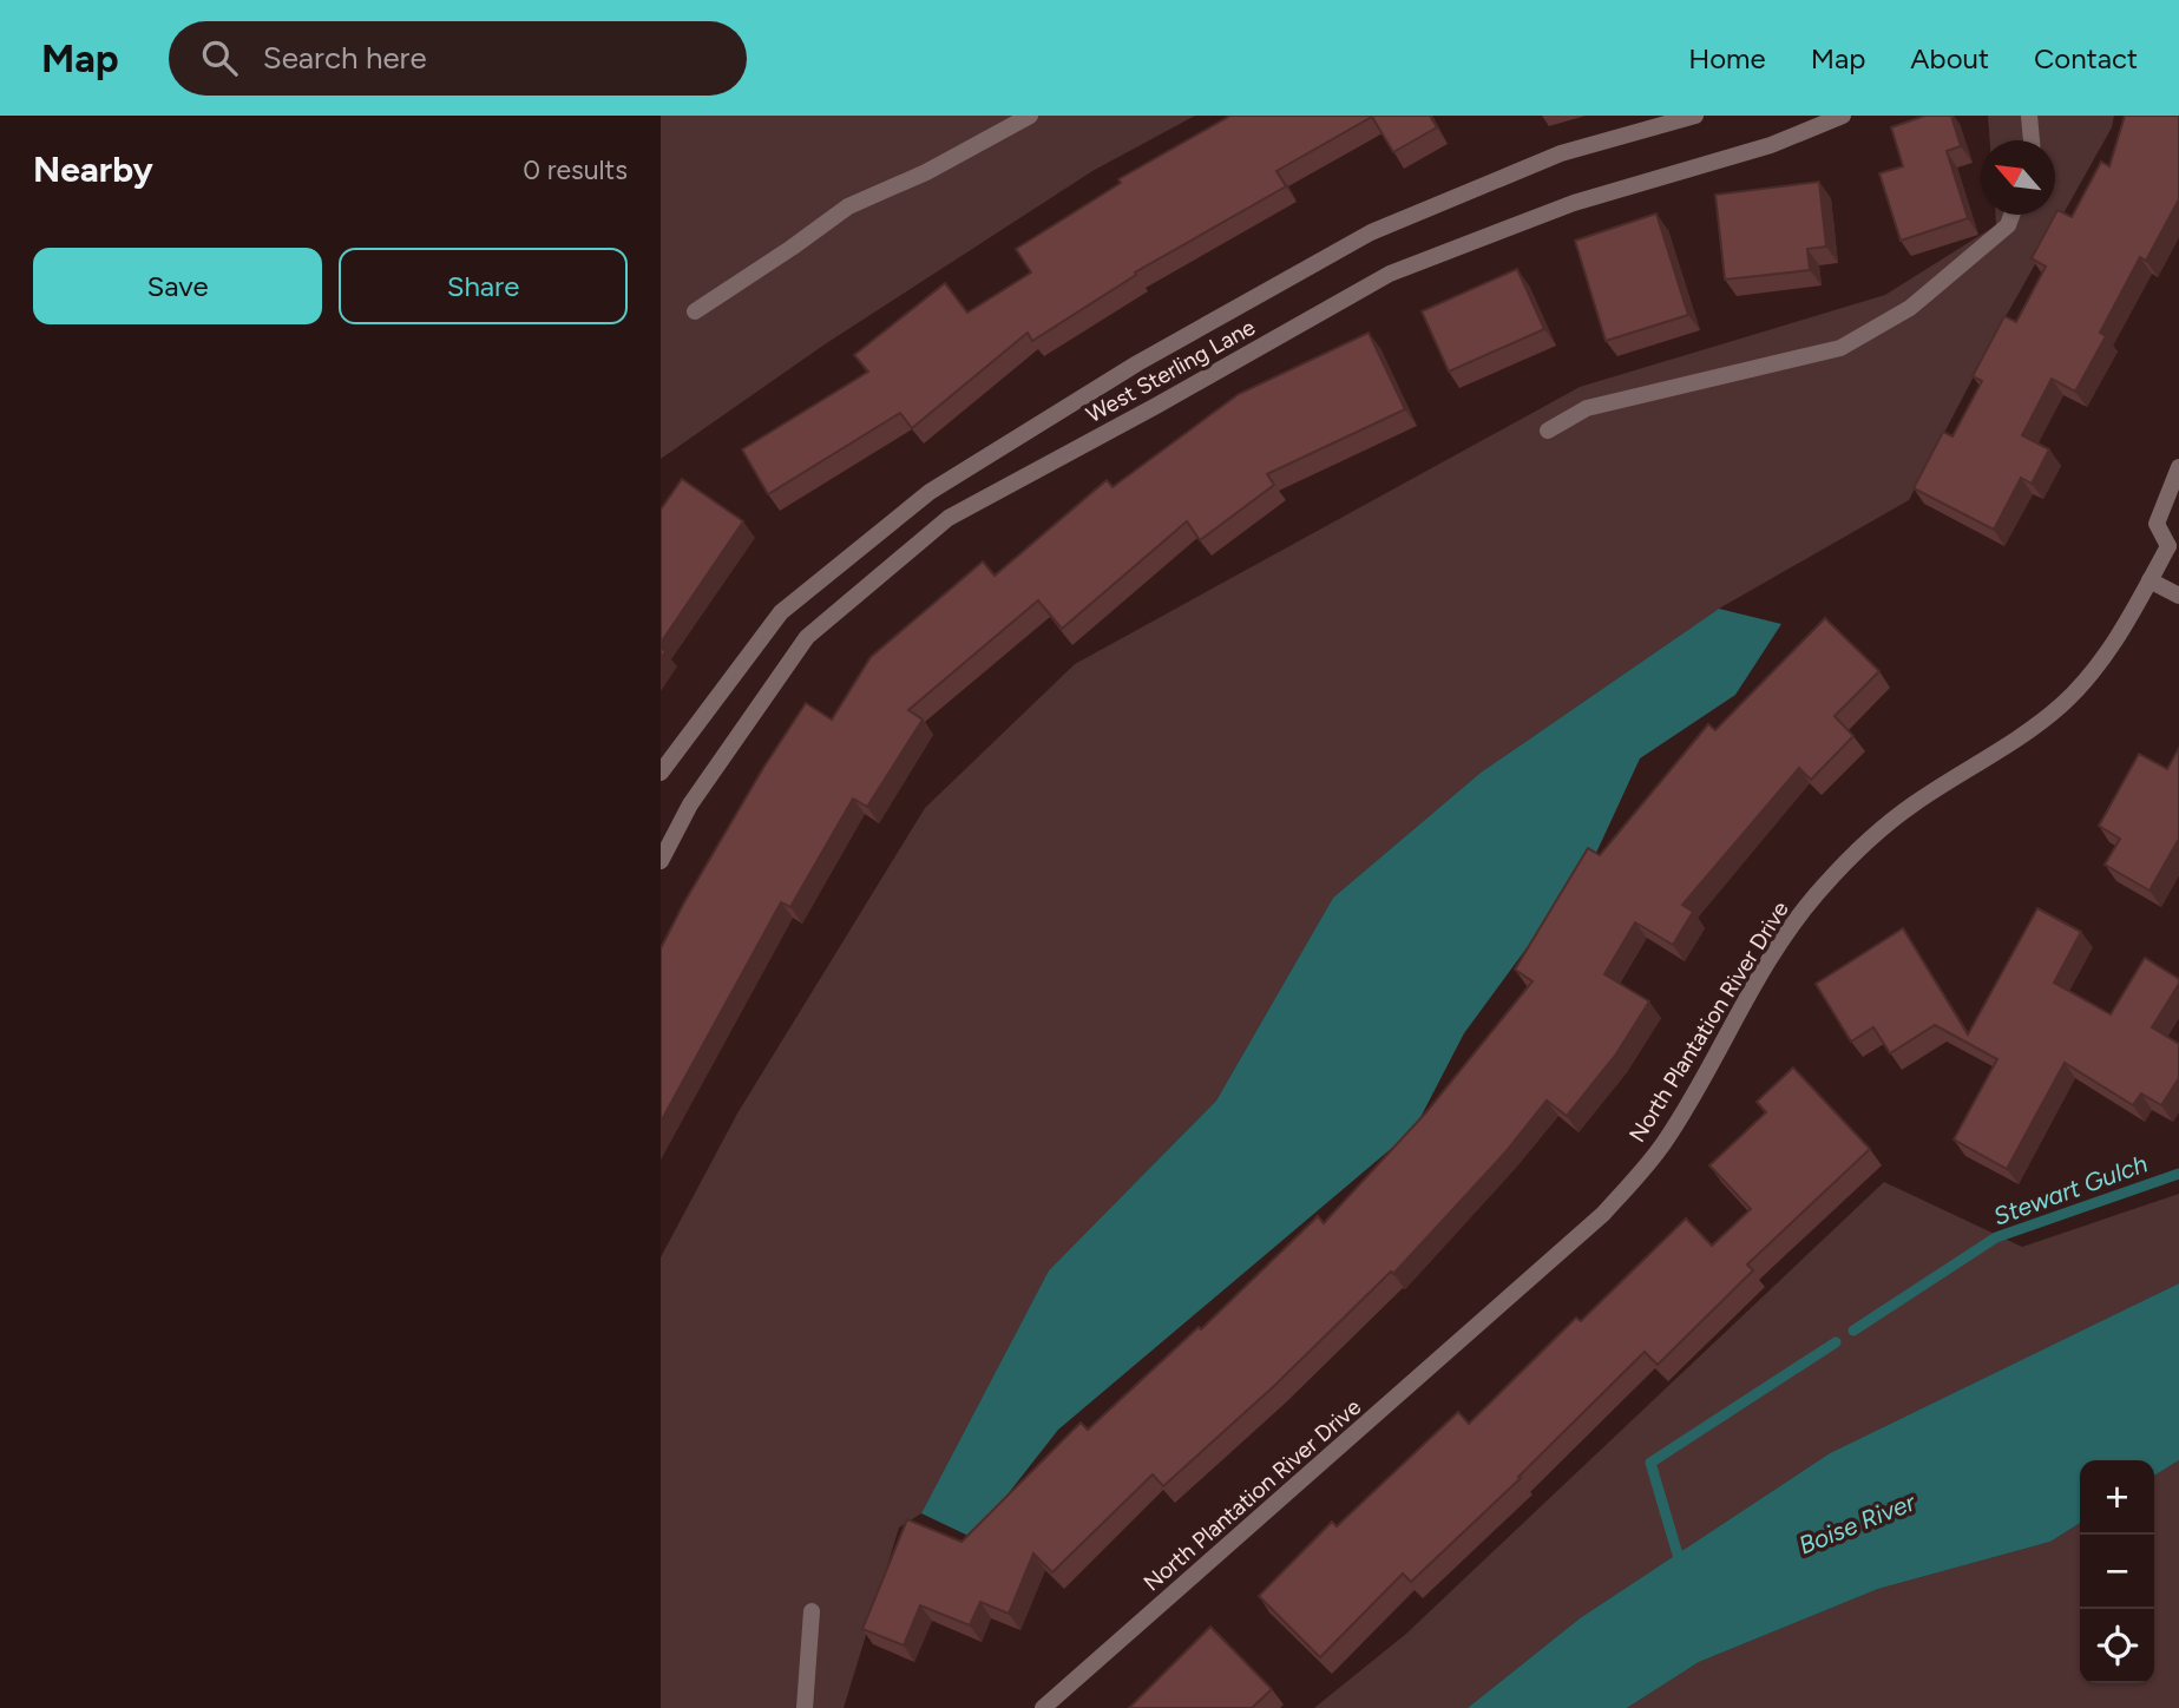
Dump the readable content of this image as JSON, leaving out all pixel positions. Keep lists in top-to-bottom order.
{
  "streets": {
    "street": ["West Sterling Lane", "North Plantation River Drive"]
  },
  "water": ["Stewart Gulch", "Boise River"],
  "north": "top left",
  "page": {
    "header": "Map",
    "search": "Search here",
    "nav": [
      "Home",
      "Map",
      "About",
      "Contact"
    ],
    "heading": ["Nearby", "0 results"],
    "buttons": ["Save", "Share"],
    "map_buttons": ["+", "−"]
  }
}
